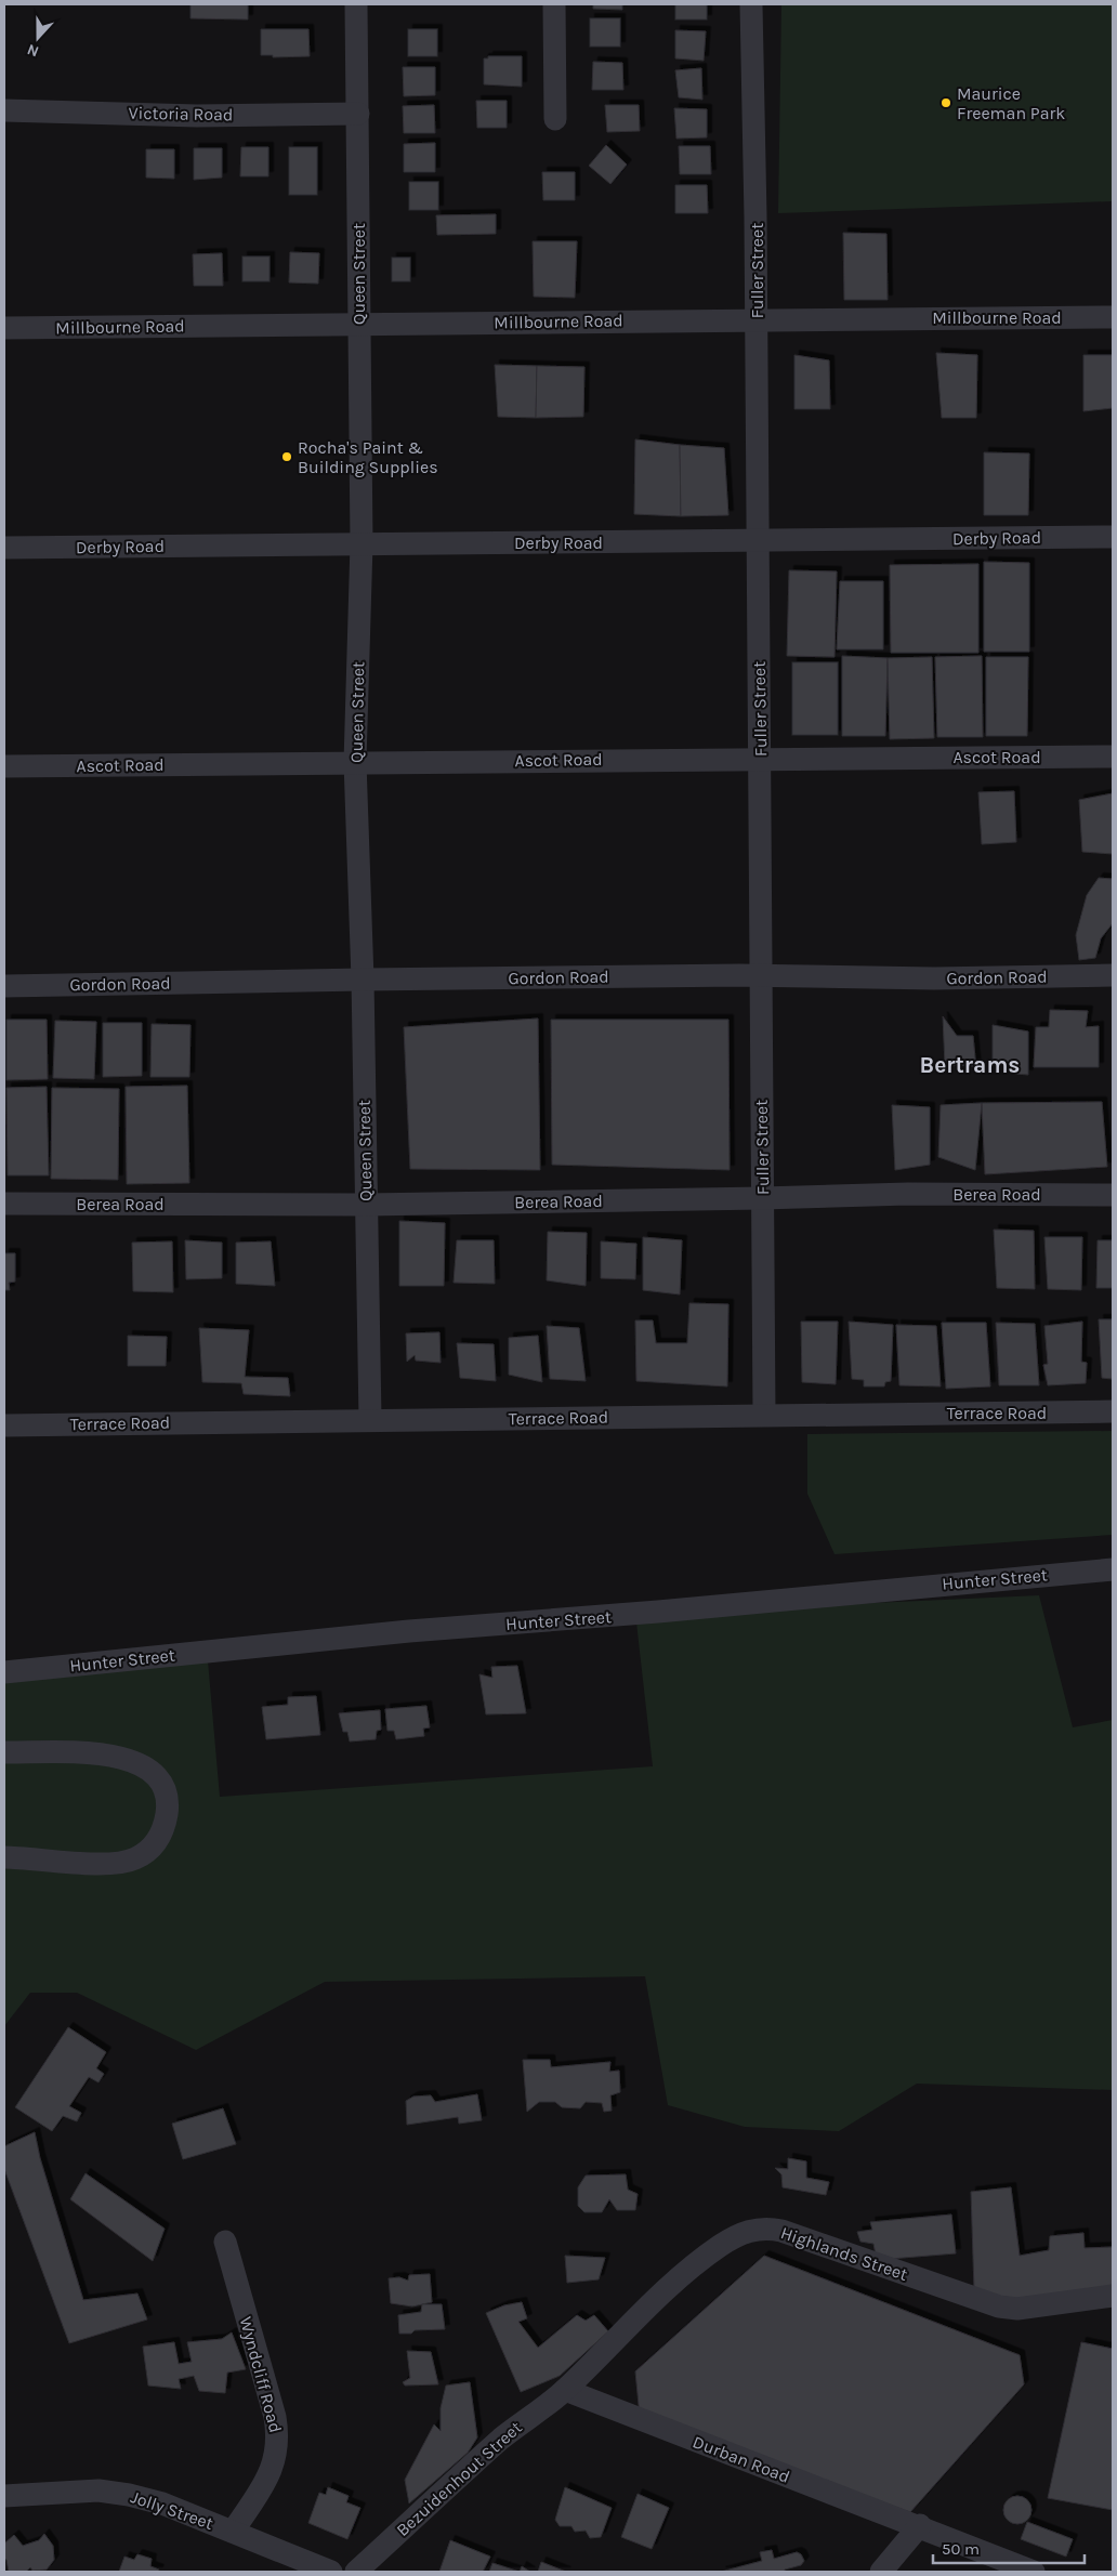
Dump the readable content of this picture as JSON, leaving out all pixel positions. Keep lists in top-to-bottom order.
{
  "streets": {
    "street": [
      "Victoria Road",
      "Fuller Street",
      "Queen Street",
      "Millbourne Road",
      "Derby Road",
      "Ascot Road",
      "Gordon Road",
      "Berea Road",
      "Terrace Road",
      "Hunter Street",
      "Highlands Street",
      "Wyndcliff Road",
      "Durban Road",
      "Bezuidenhout Street",
      "Jolly Street"
    ]
  },
  "crossings": [
    ["Victoria Road", "Queen Street"],
    ["Fuller Street", "Millbourne Road"],
    ["Fuller Street", "Derby Road"],
    ["Fuller Street", "Ascot Road"],
    ["Fuller Street", "Gordon Road"],
    ["Fuller Street", "Berea Road"],
    ["Fuller Street", "Terrace Road"],
    ["Queen Street", "Millbourne Road"],
    ["Queen Street", "Derby Road"],
    ["Queen Street", "Ascot Road"],
    ["Queen Street", "Gordon Road"],
    ["Queen Street", "Berea Road"],
    ["Queen Street", "Terrace Road"],
    ["Highlands Street", "Durban Road"],
    ["Highlands Street", "Bezuidenhout Street"],
    ["Wyndcliff Road", "Jolly Street"],
    ["Durban Road", "Bezuidenhout Street"]
  ],
  "districts": ["Bertrams"],
  "places": ["Maurice Freeman Park", "Rocha's Paint & Building Supplies"],
  "scale_bar": "50 m",
  "north": "bottom"
}
